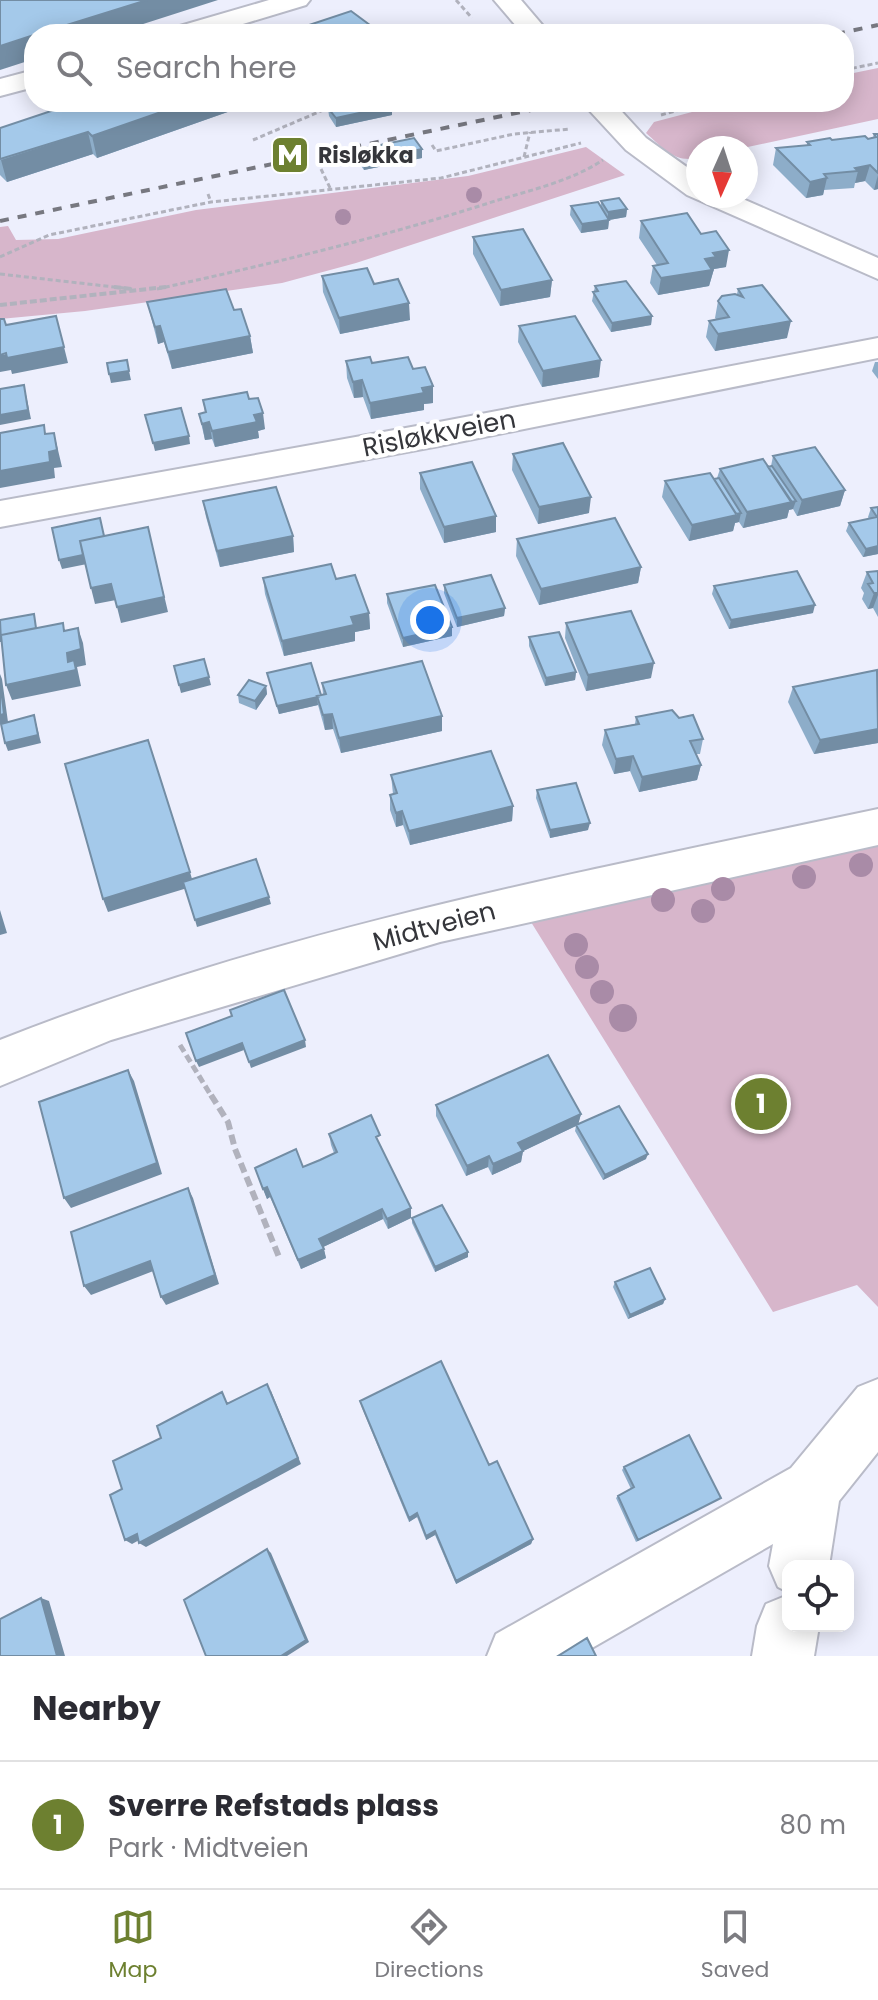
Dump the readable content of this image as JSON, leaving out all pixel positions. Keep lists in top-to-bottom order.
{
  "streets": {
    "street": ["Risløkkveien", "Midtveien"]
  },
  "places": {
    "metro station": ["Risløkka"]
  },
  "north": "bottom",
  "page": {
    "search": "Search here",
    "pins": "1",
    "heading": "Nearby",
    "list": [
      {
        "mark": "1",
        "name": "Sverre Refstads plass",
        "note": "Park · Midtveien",
        "value": "80 m"
      }
    ],
    "nav": ["Map", "Directions", "Saved"]
  }
}
